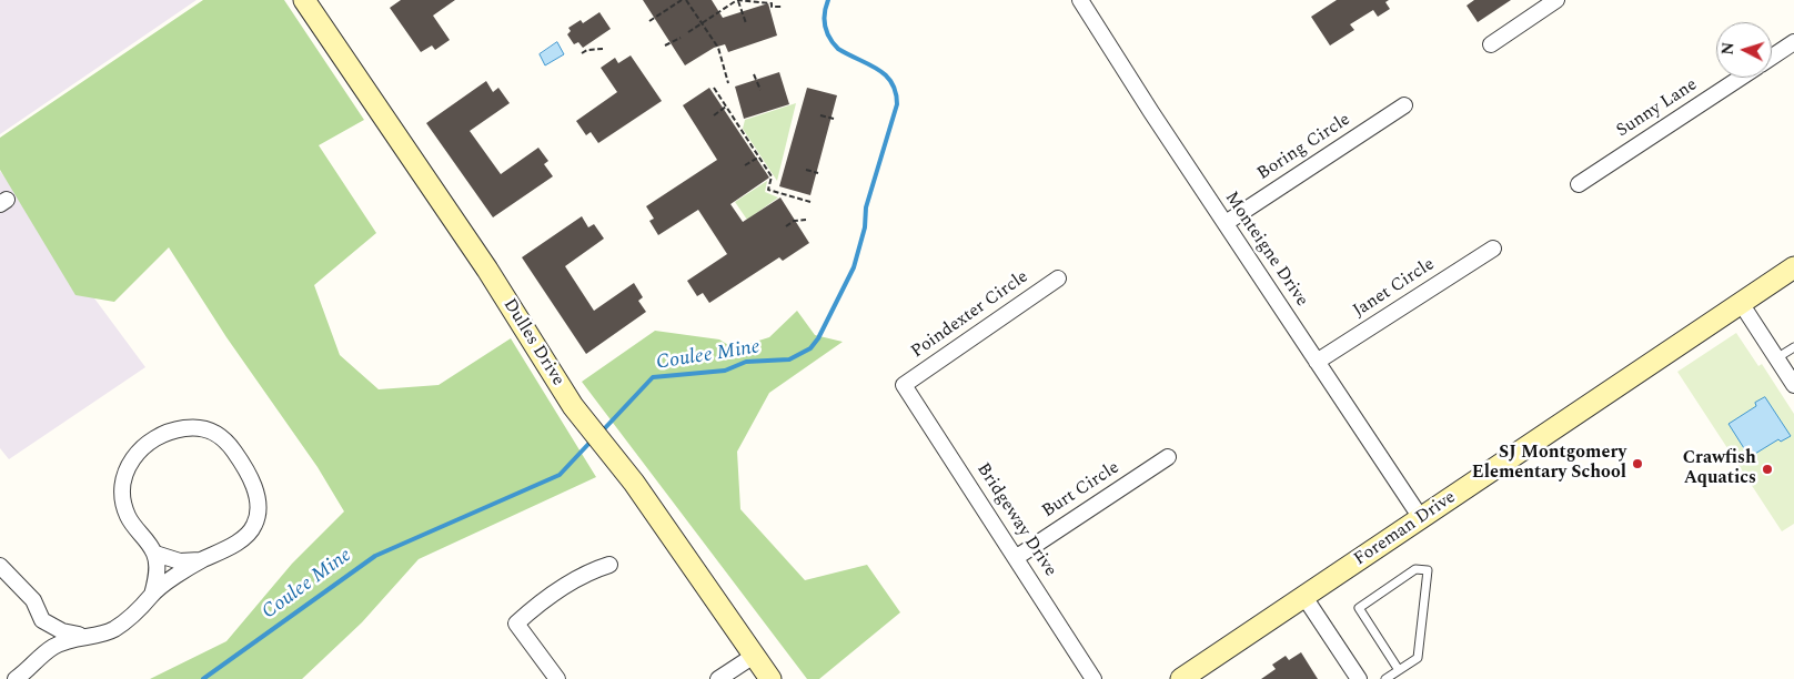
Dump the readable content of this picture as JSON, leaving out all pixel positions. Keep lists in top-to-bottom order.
{
  "streets": {
    "street": [
      "Sunny Lane",
      "Boring Circle",
      "Monteigne Drive",
      "Janet Circle",
      "Poindexter Circle",
      "Dulles Drive",
      "Burt Circle",
      "Bridgeway Drive",
      "Foreman Drive"
    ]
  },
  "crossings": [
    ["Boring Circle", "Monteigne Drive"],
    ["Monteigne Drive", "Janet Circle"],
    ["Monteigne Drive", "Foreman Drive"],
    ["Poindexter Circle", "Bridgeway Drive"],
    ["Burt Circle", "Bridgeway Drive"]
  ],
  "water": ["Coulee Mine"],
  "places": ["SJ Montgomery Elementary School", "Crawfish Aquatics"],
  "north": "left"
}
